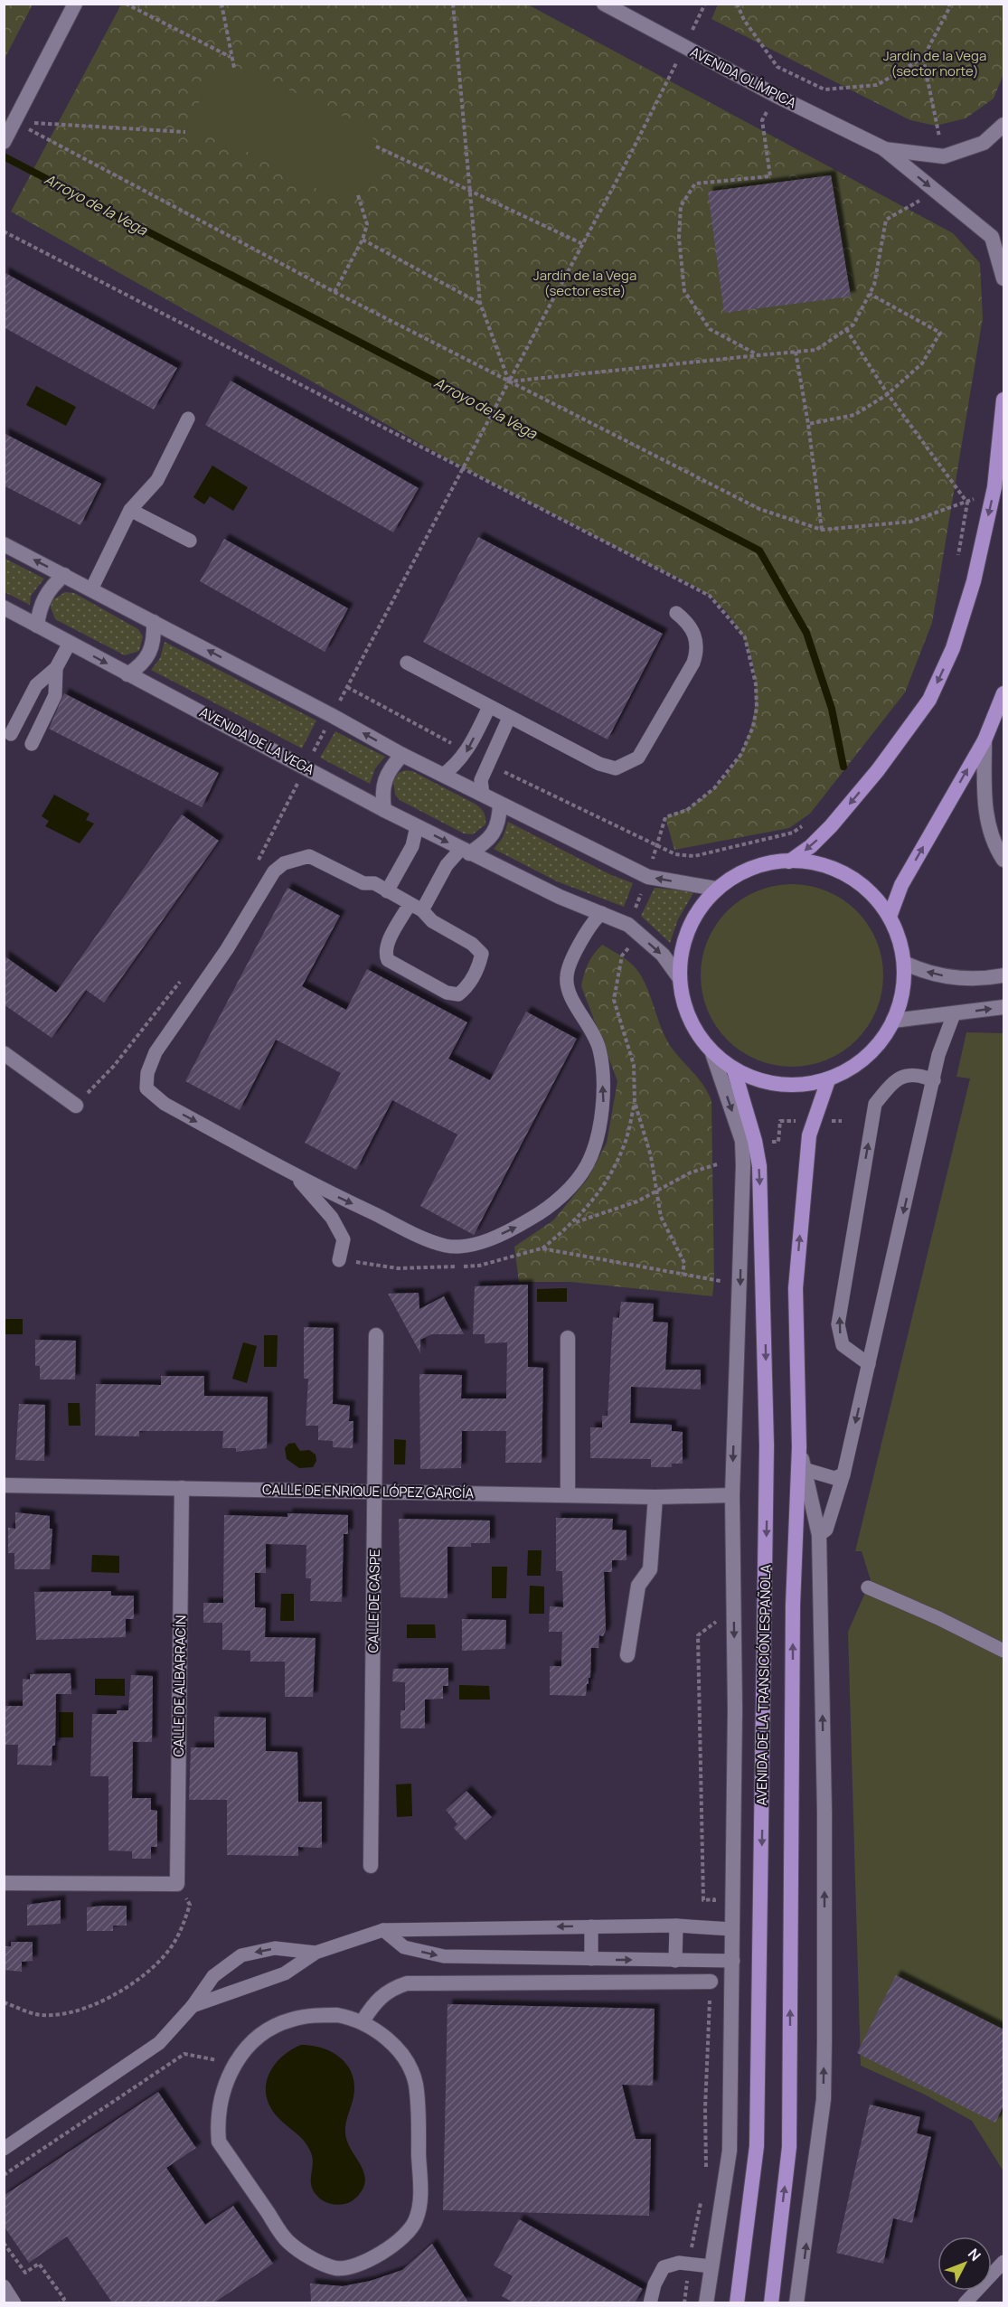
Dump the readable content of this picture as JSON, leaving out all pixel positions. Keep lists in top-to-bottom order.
{
  "streets": {
    "main road": ["AVENIDA DE LA TRANSICIÓN ESPAÑOLA"],
    "street": [
      "AVENIDA OLÍMPICA",
      "AVENIDA DE LA VEGA",
      "CALLE DE ENRIQUE LÓPEZ GARCÍA",
      "CALLE DE CASPE",
      "CALLE DE ALBARRACÍN"
    ]
  },
  "crossings": [
    ["CALLE DE ENRIQUE LÓPEZ GARCÍA", "CALLE DE CASPE"],
    ["CALLE DE ENRIQUE LÓPEZ GARCÍA", "CALLE DE ALBARRACÍN"]
  ],
  "water": ["Arroyo de la Vega"],
  "parks": ["Jardín de la Vega (sector norte)", "Jardín de la Vega (sector este)"],
  "north": "top right"
}
